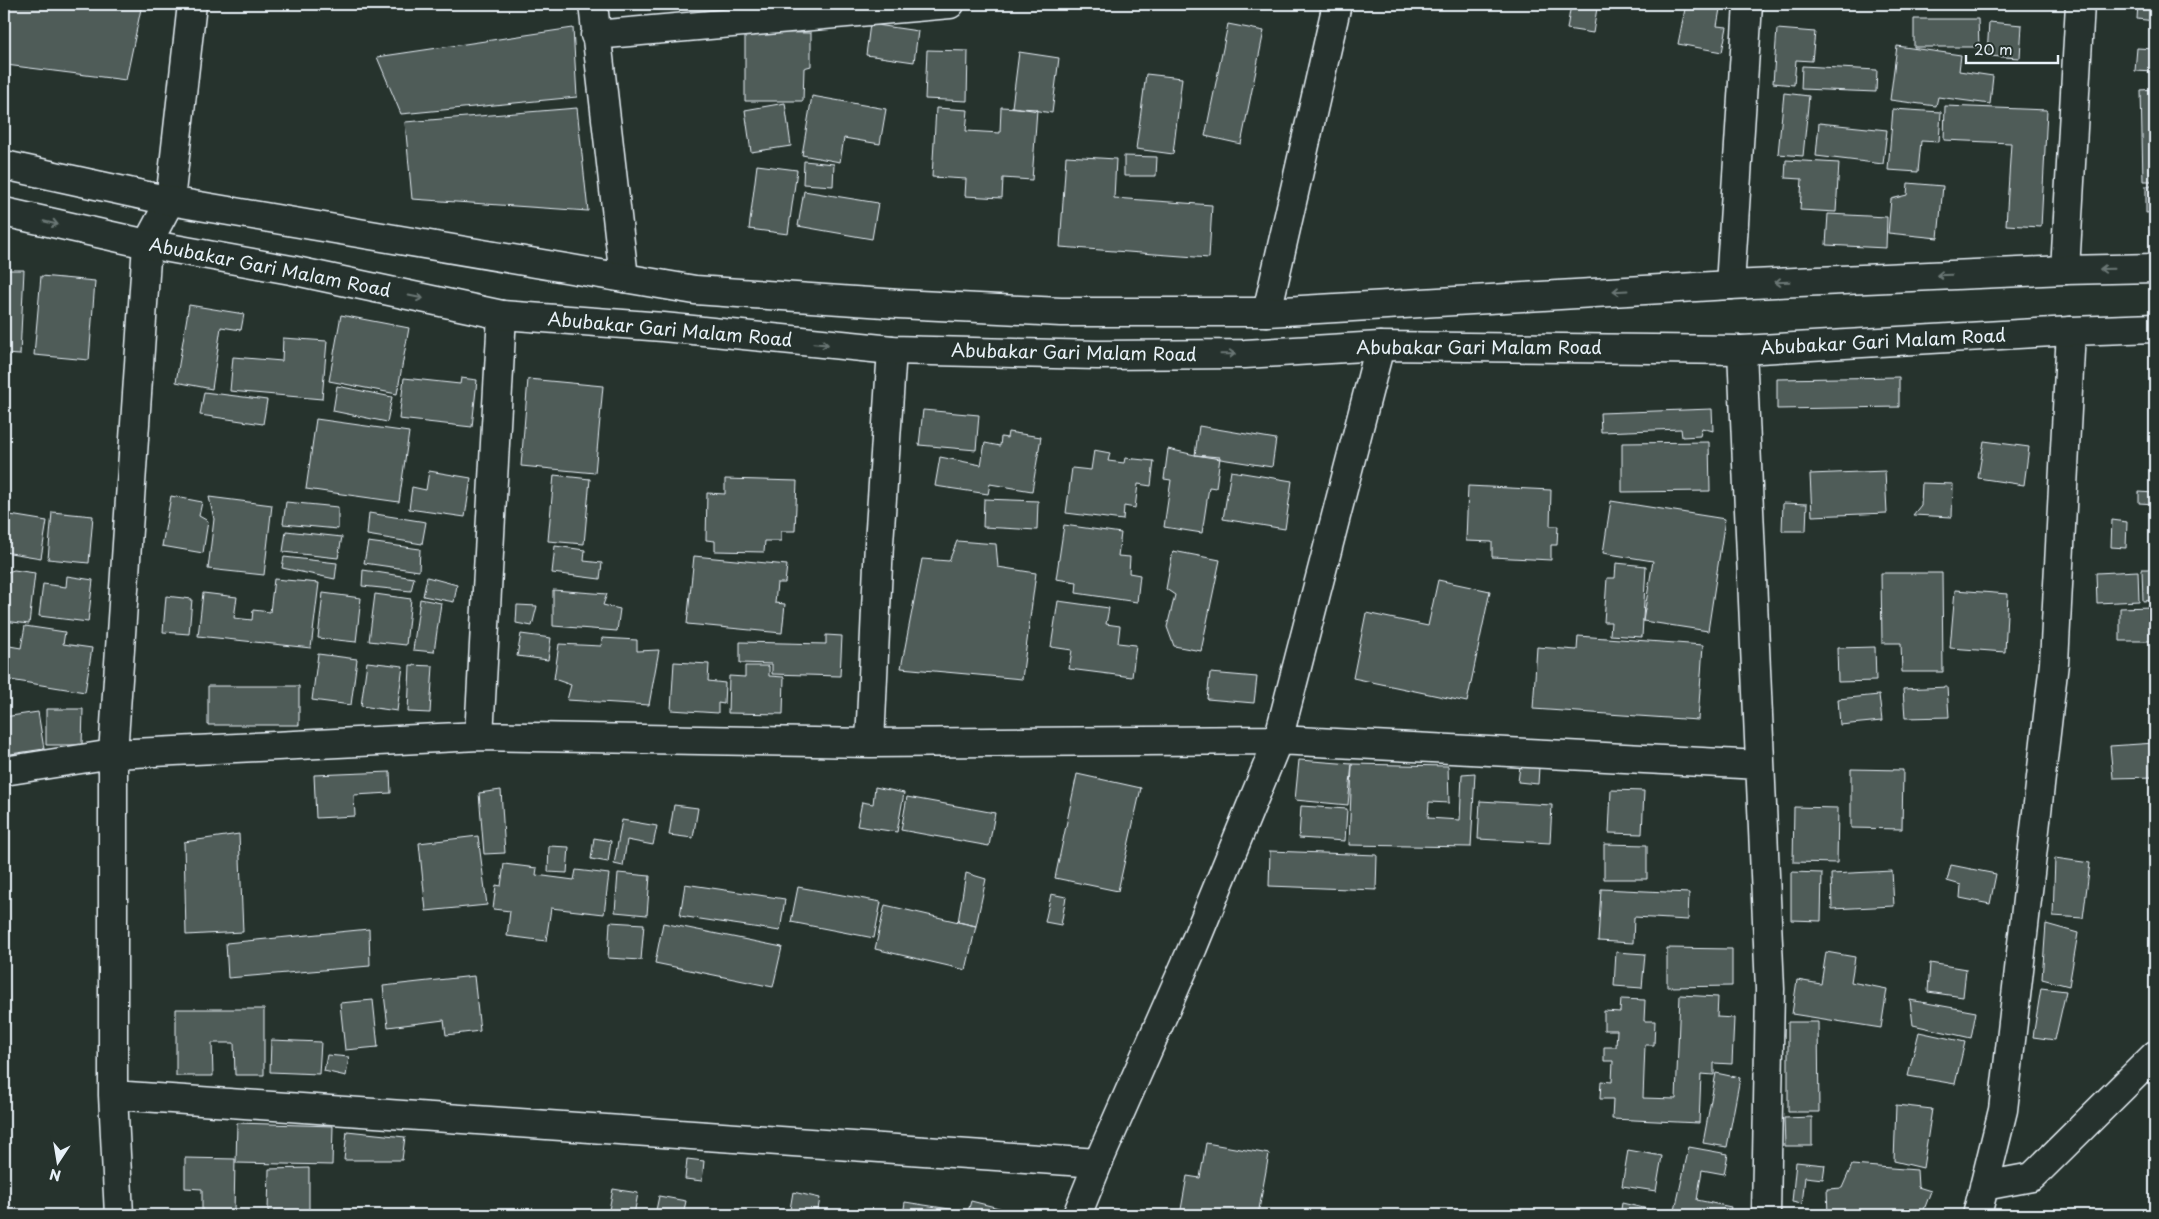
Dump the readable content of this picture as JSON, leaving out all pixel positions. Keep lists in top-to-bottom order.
{
  "streets": {
    "street": ["Abubakar Gari Malam Road"]
  },
  "scale_bar": "20 m",
  "north": "bottom"
}
